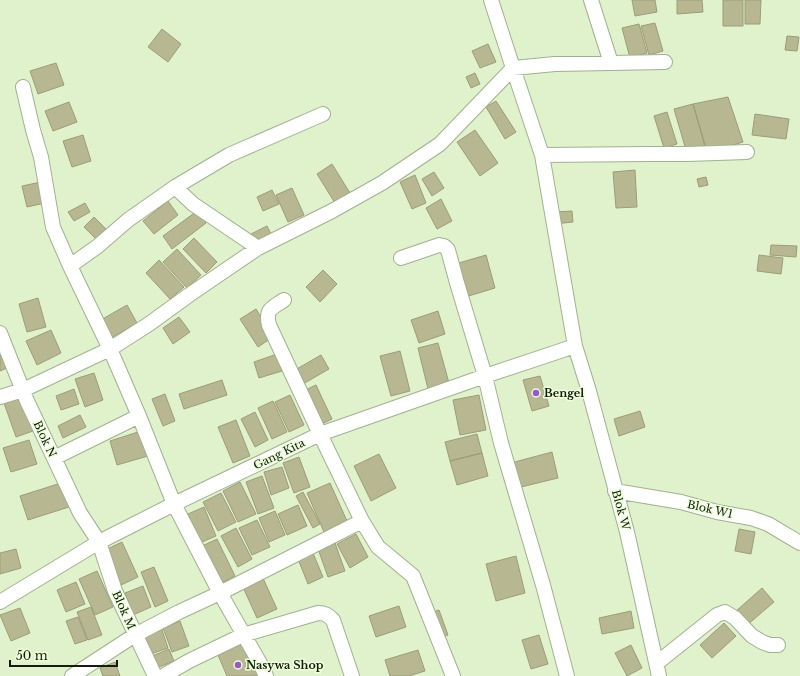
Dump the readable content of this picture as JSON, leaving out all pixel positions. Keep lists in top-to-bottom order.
{
  "streets": {
    "street": [
      "Blok N",
      "Gang Kita",
      "Blok W1",
      "Blok W",
      "Blok M"
    ]
  },
  "crossings": [
    ["Blok N", "Gang Kita"],
    ["Blok N", "Blok M"],
    ["Gang Kita", "Blok W"],
    ["Gang Kita", "Blok M"],
    ["Blok W1", "Blok W"]
  ],
  "places": ["Bengel", "Nasywa Shop"],
  "scale_bar": "50 m"
}
